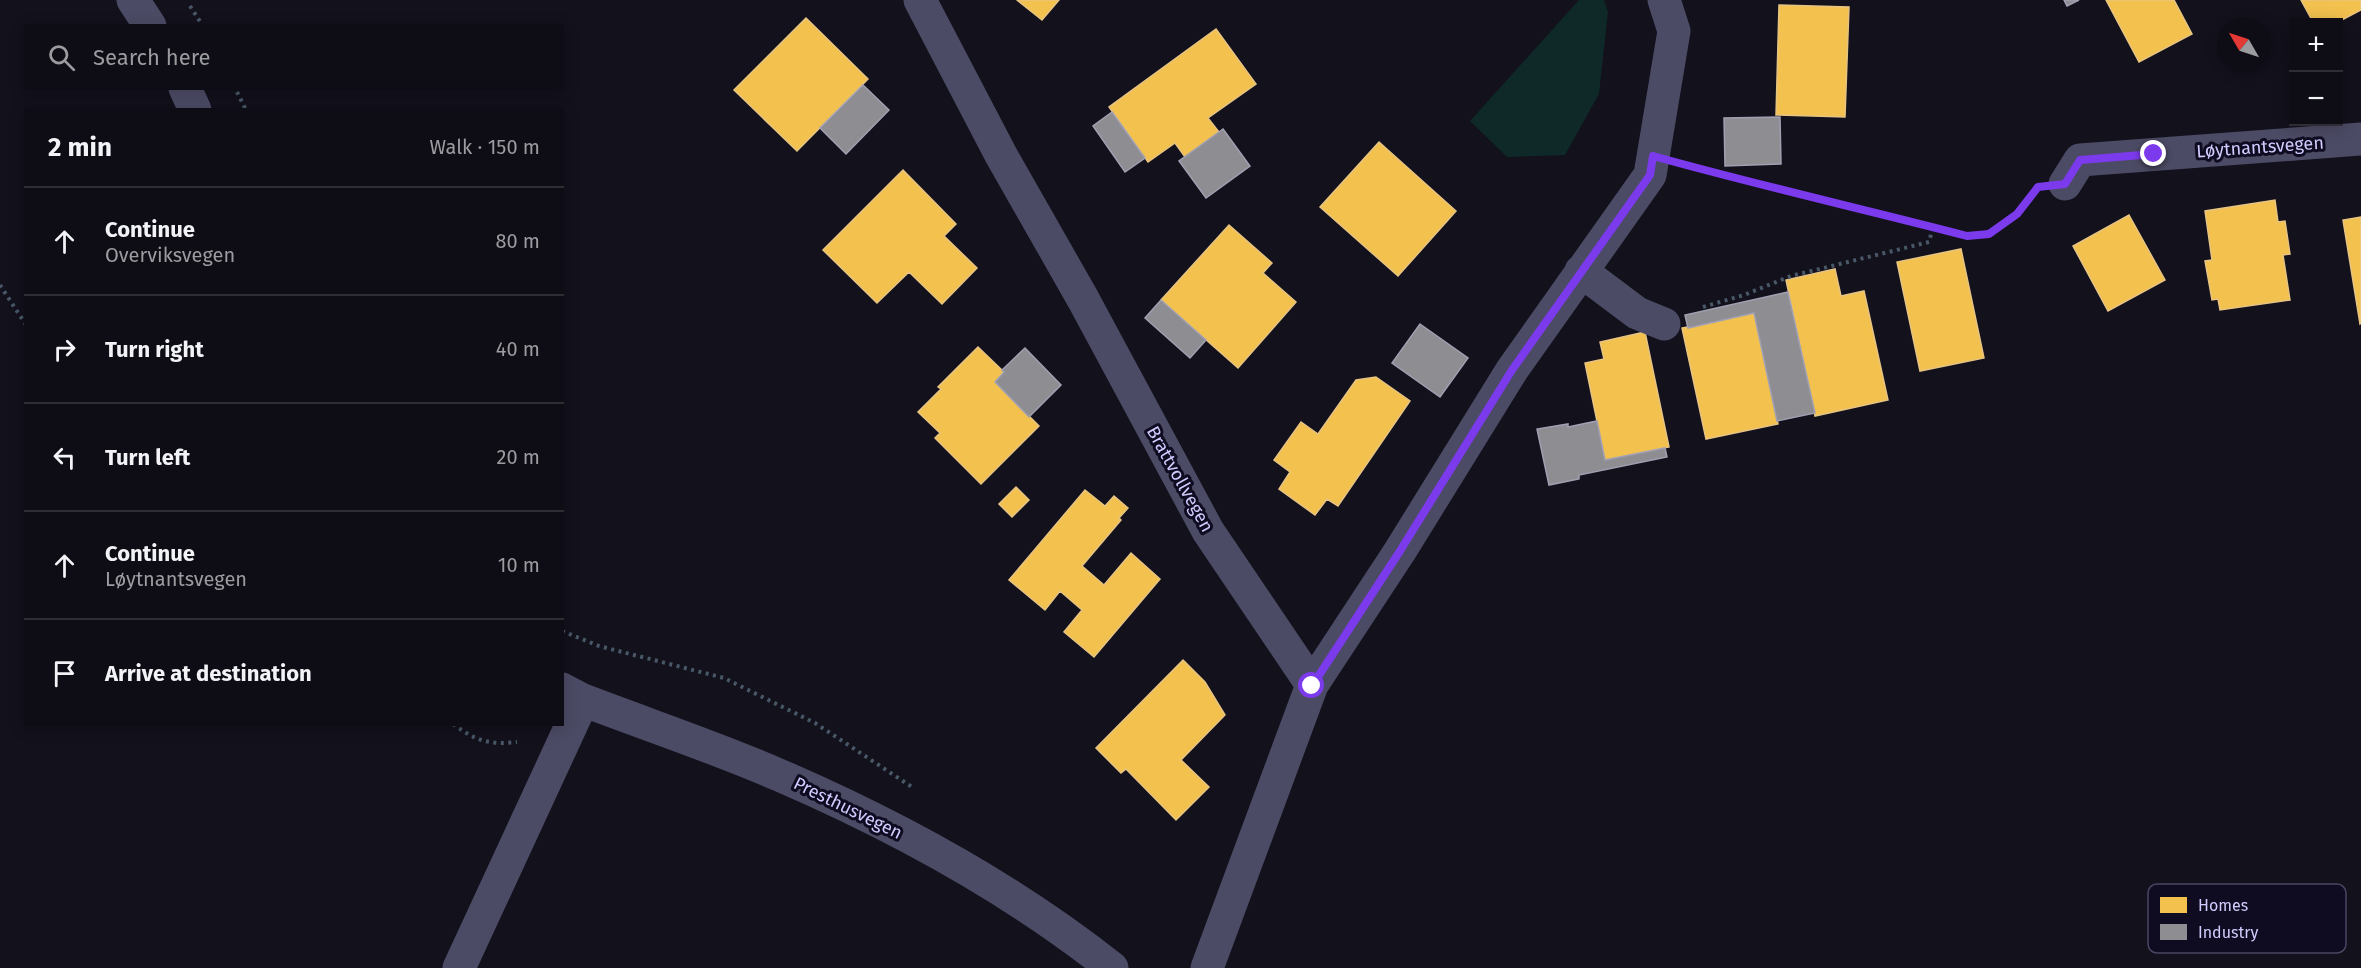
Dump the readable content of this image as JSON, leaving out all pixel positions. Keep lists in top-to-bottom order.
{
  "streets": {
    "street": ["Løytnantsvegen", "Brattvollvegen", "Presthusvegen"]
  },
  "legend": ["Homes", "Industry"],
  "north": "top left",
  "page": {
    "map_buttons": ["+", "−"],
    "search": "Search here",
    "heading": ["2 min", "Walk · 150 m"],
    "list": [
      ["Continue", "Overviksvegen", "80 m"],
      ["Turn right", "40 m"],
      ["Turn left", "20 m"],
      ["Continue", "Løytnantsvegen", "10 m"],
      "Arrive at destination"
    ]
  }
}
